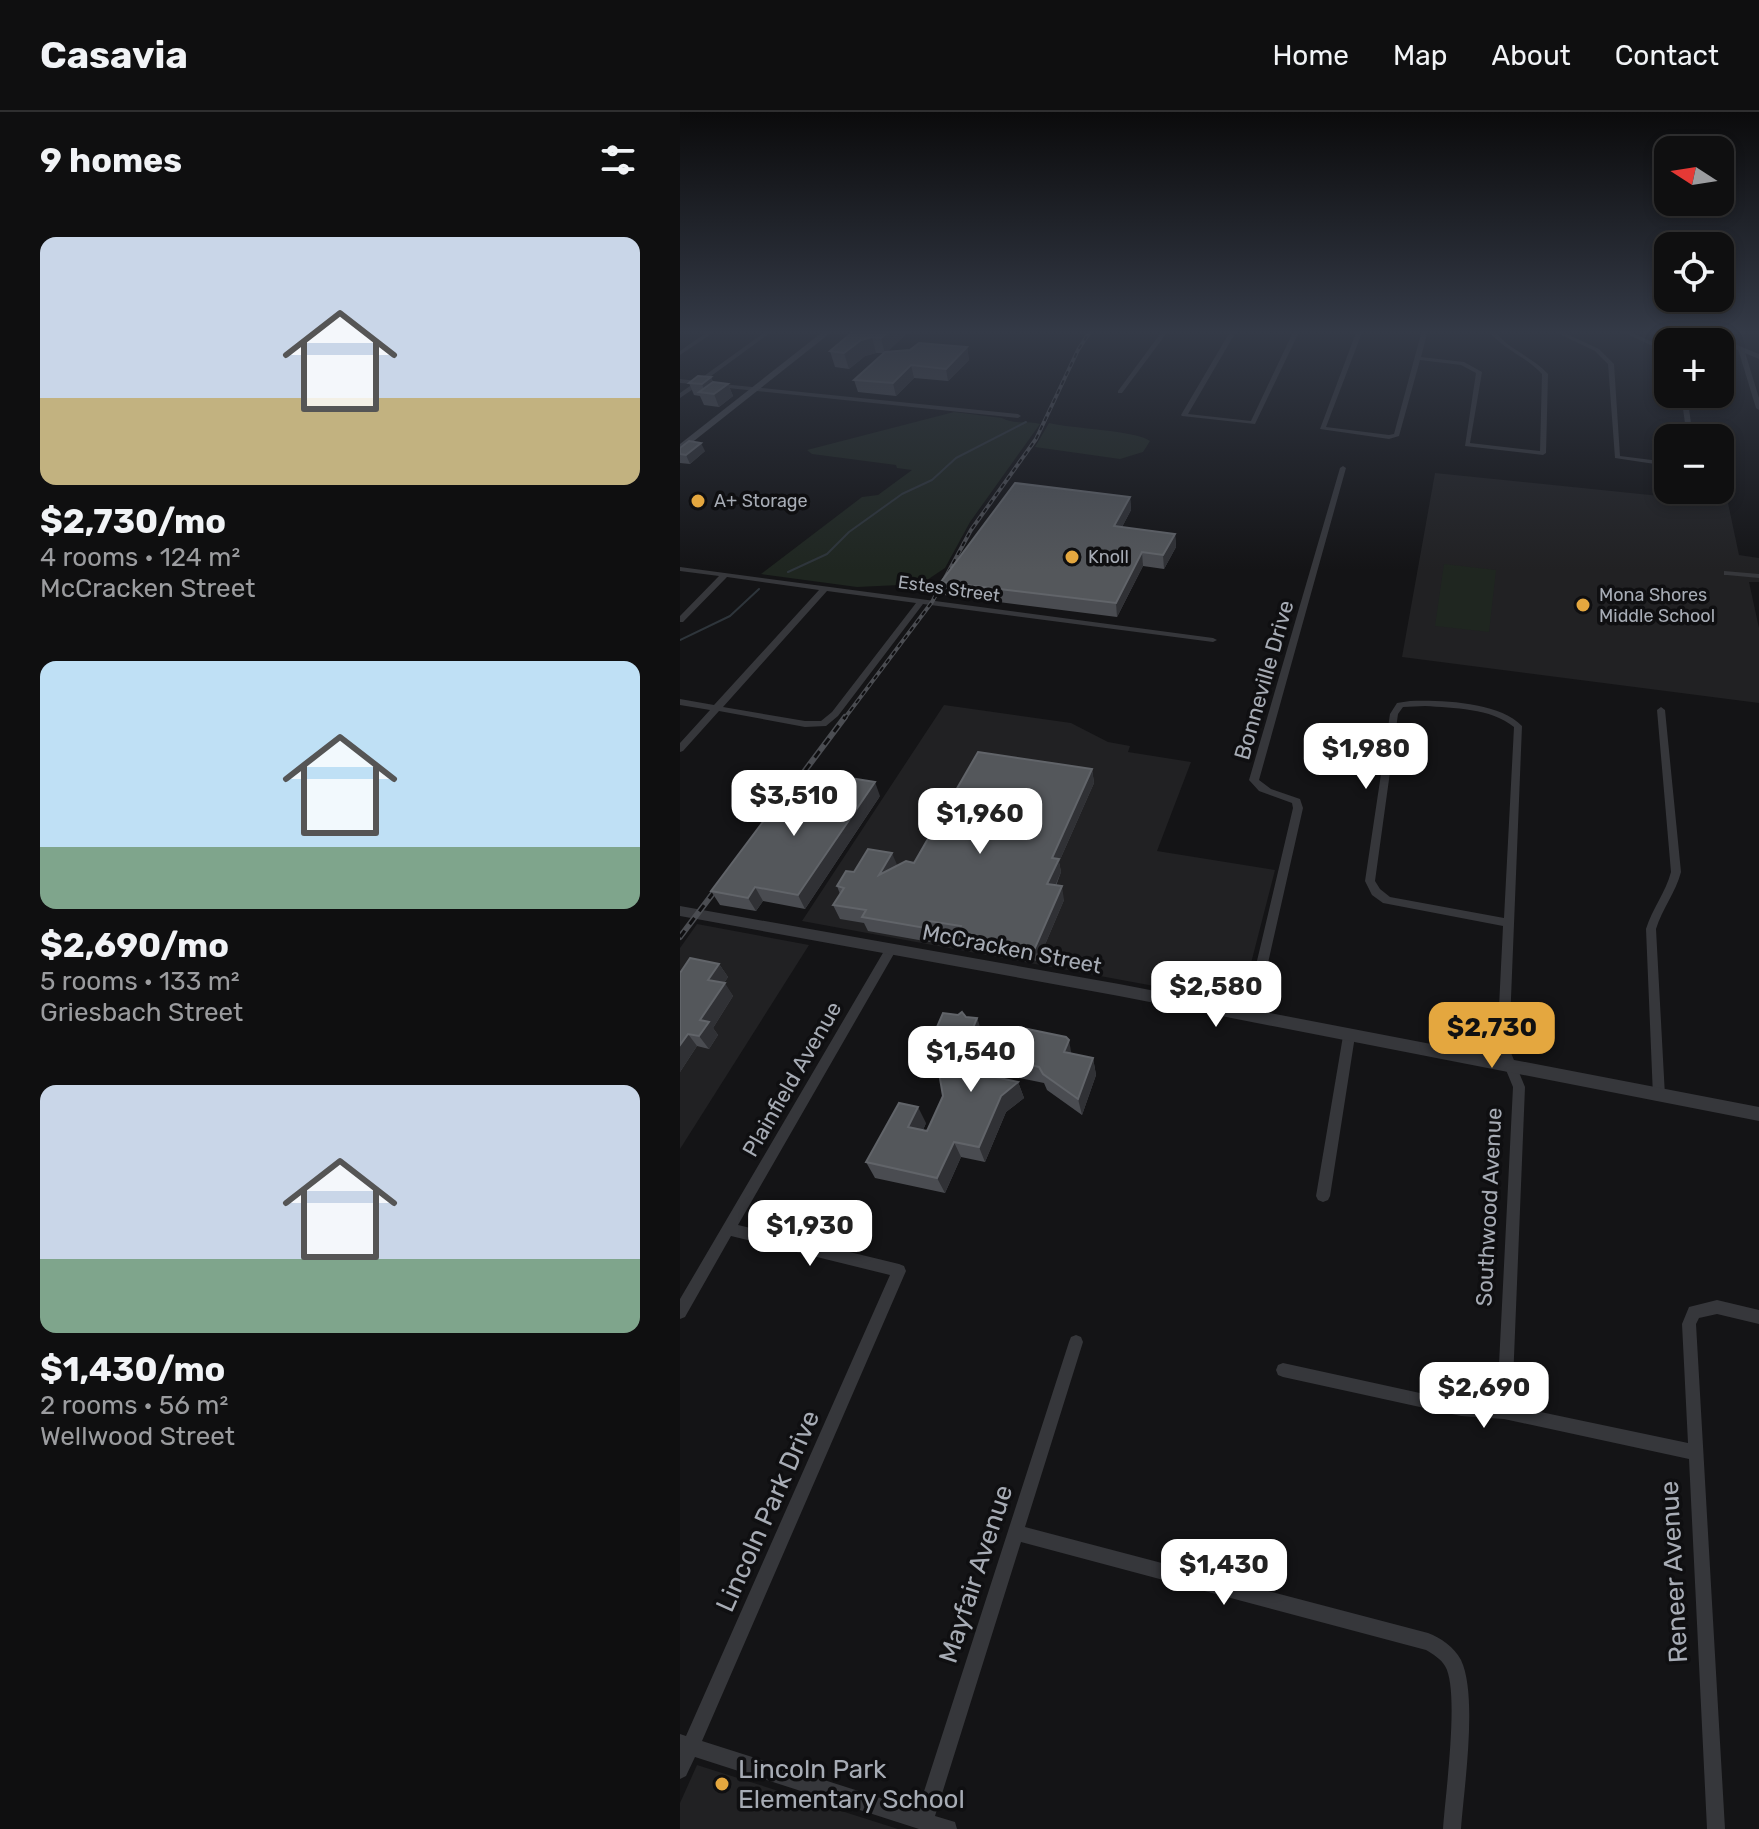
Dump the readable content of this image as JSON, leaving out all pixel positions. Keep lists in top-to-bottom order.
{
  "streets": {
    "street": [
      "Estes Street",
      "Bonneville Drive",
      "McCracken Street",
      "Plainfield Avenue",
      "Southwood Avenue",
      "Lincoln Park Drive",
      "Reneer Avenue",
      "Mayfair Avenue"
    ]
  },
  "crossings": [
    ["Bonneville Drive", "McCracken Street"],
    ["McCracken Street", "Plainfield Avenue"],
    ["McCracken Street", "Southwood Avenue"],
    ["Plainfield Avenue", "Lincoln Park Drive"]
  ],
  "places": [
    "A+ Storage",
    "Knoll",
    "Mona Shores Middle School",
    "Lincoln Park Elementary School"
  ],
  "north": "left",
  "page": {
    "header": "Casavia",
    "nav": [
      "Home",
      "Map",
      "About",
      "Contact"
    ],
    "heading": "9 homes",
    "map_buttons": ["+", "−"],
    "list": [
      {
        "name": "$2,730/mo",
        "note": "4 rooms · 124 m² · McCracken Street"
      },
      {
        "name": "$2,690/mo",
        "note": "5 rooms · 133 m² · Griesbach Street"
      },
      {
        "name": "$1,430/mo",
        "note": "2 rooms · 56 m² · Wellwood Street"
      }
    ],
    "price": [
      "$1,980",
      "$3,510",
      "$1,960",
      "$2,580",
      "$2,730",
      "$1,540",
      "$1,930",
      "$2,690",
      "$1,430"
    ]
  }
}
